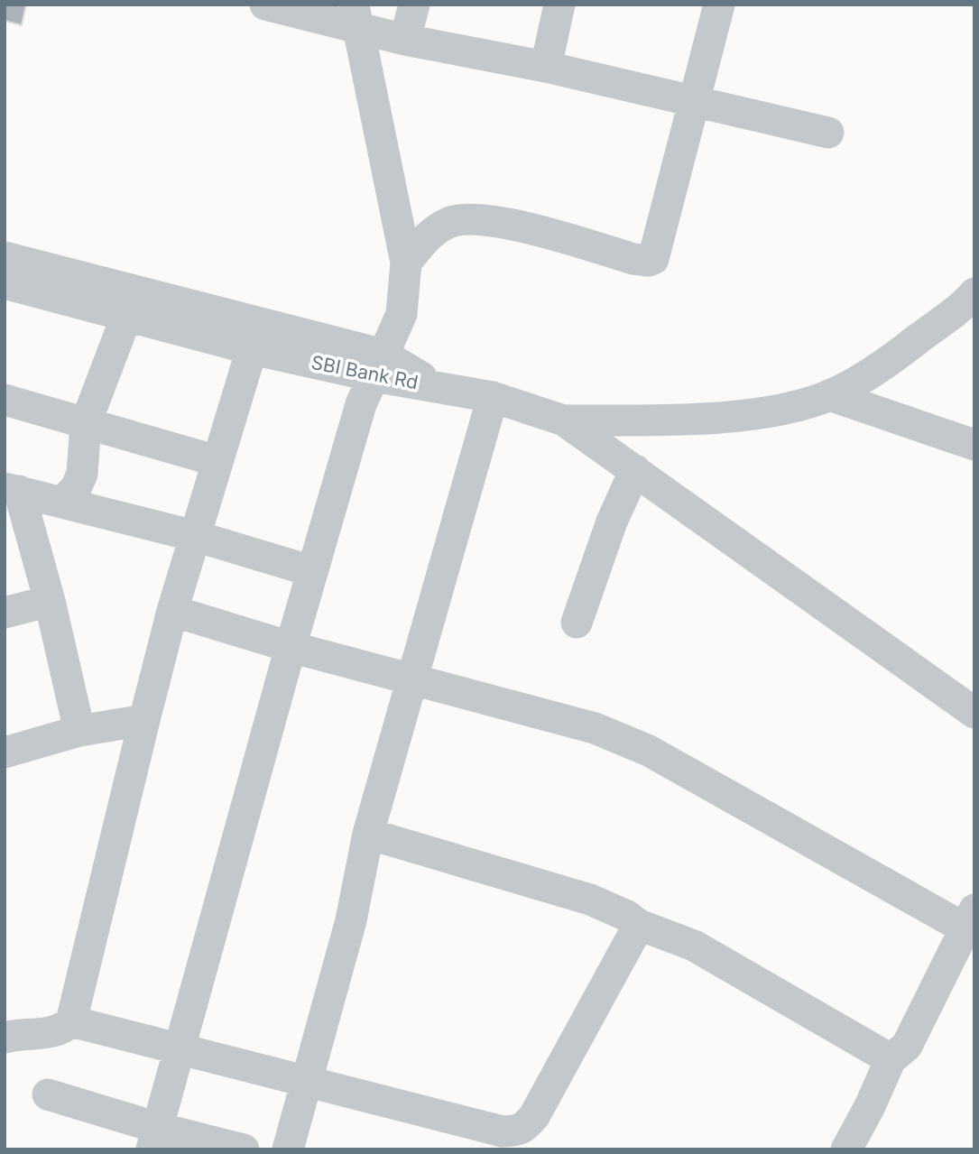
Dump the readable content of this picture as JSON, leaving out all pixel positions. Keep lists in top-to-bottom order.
{
  "streets": {
    "street": ["SBI Bank Rd"]
  }
}
